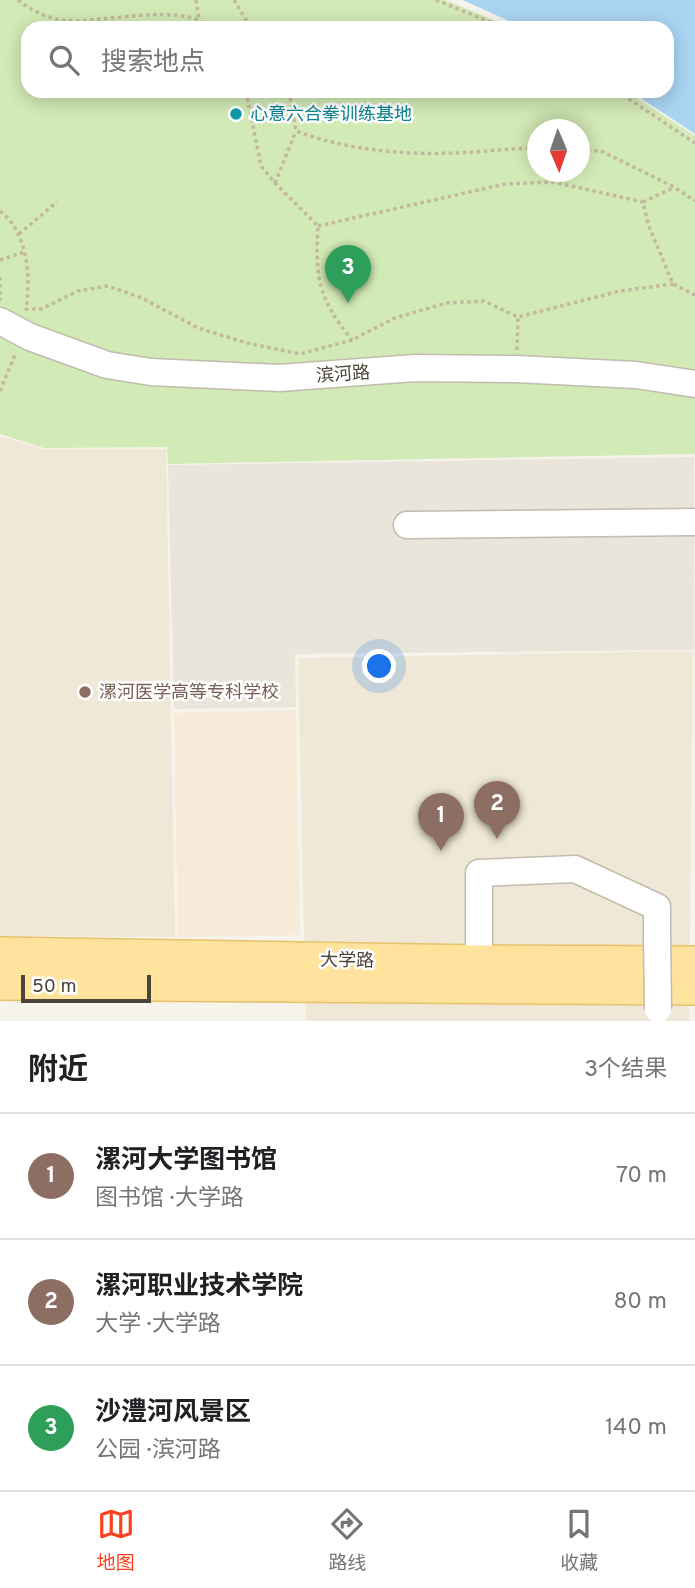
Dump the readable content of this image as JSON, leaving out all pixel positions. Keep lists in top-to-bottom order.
{
  "streets": {
    "main road": ["大学路"],
    "street": ["滨河路"]
  },
  "places": ["心意六合拳训练基地", "漯河医学高等专科学校"],
  "scale_bar": "50 m",
  "north": "bottom",
  "page": {
    "search": "搜索地点",
    "pins": ["3", "2", "1"],
    "scale": "50 m",
    "heading": ["附近", "3个结果"],
    "list": [
      {
        "mark": "1",
        "name": "漯河大学图书馆",
        "note": "图书馆 · 大学路",
        "value": "70 m"
      },
      {
        "mark": "2",
        "name": "漯河职业技术学院",
        "note": "大学 · 大学路",
        "value": "80 m"
      },
      {
        "mark": "3",
        "name": "沙澧河风景区",
        "note": "公园 · 滨河路",
        "value": "140 m"
      }
    ],
    "nav": ["地图", "路线", "收藏"]
  }
}
